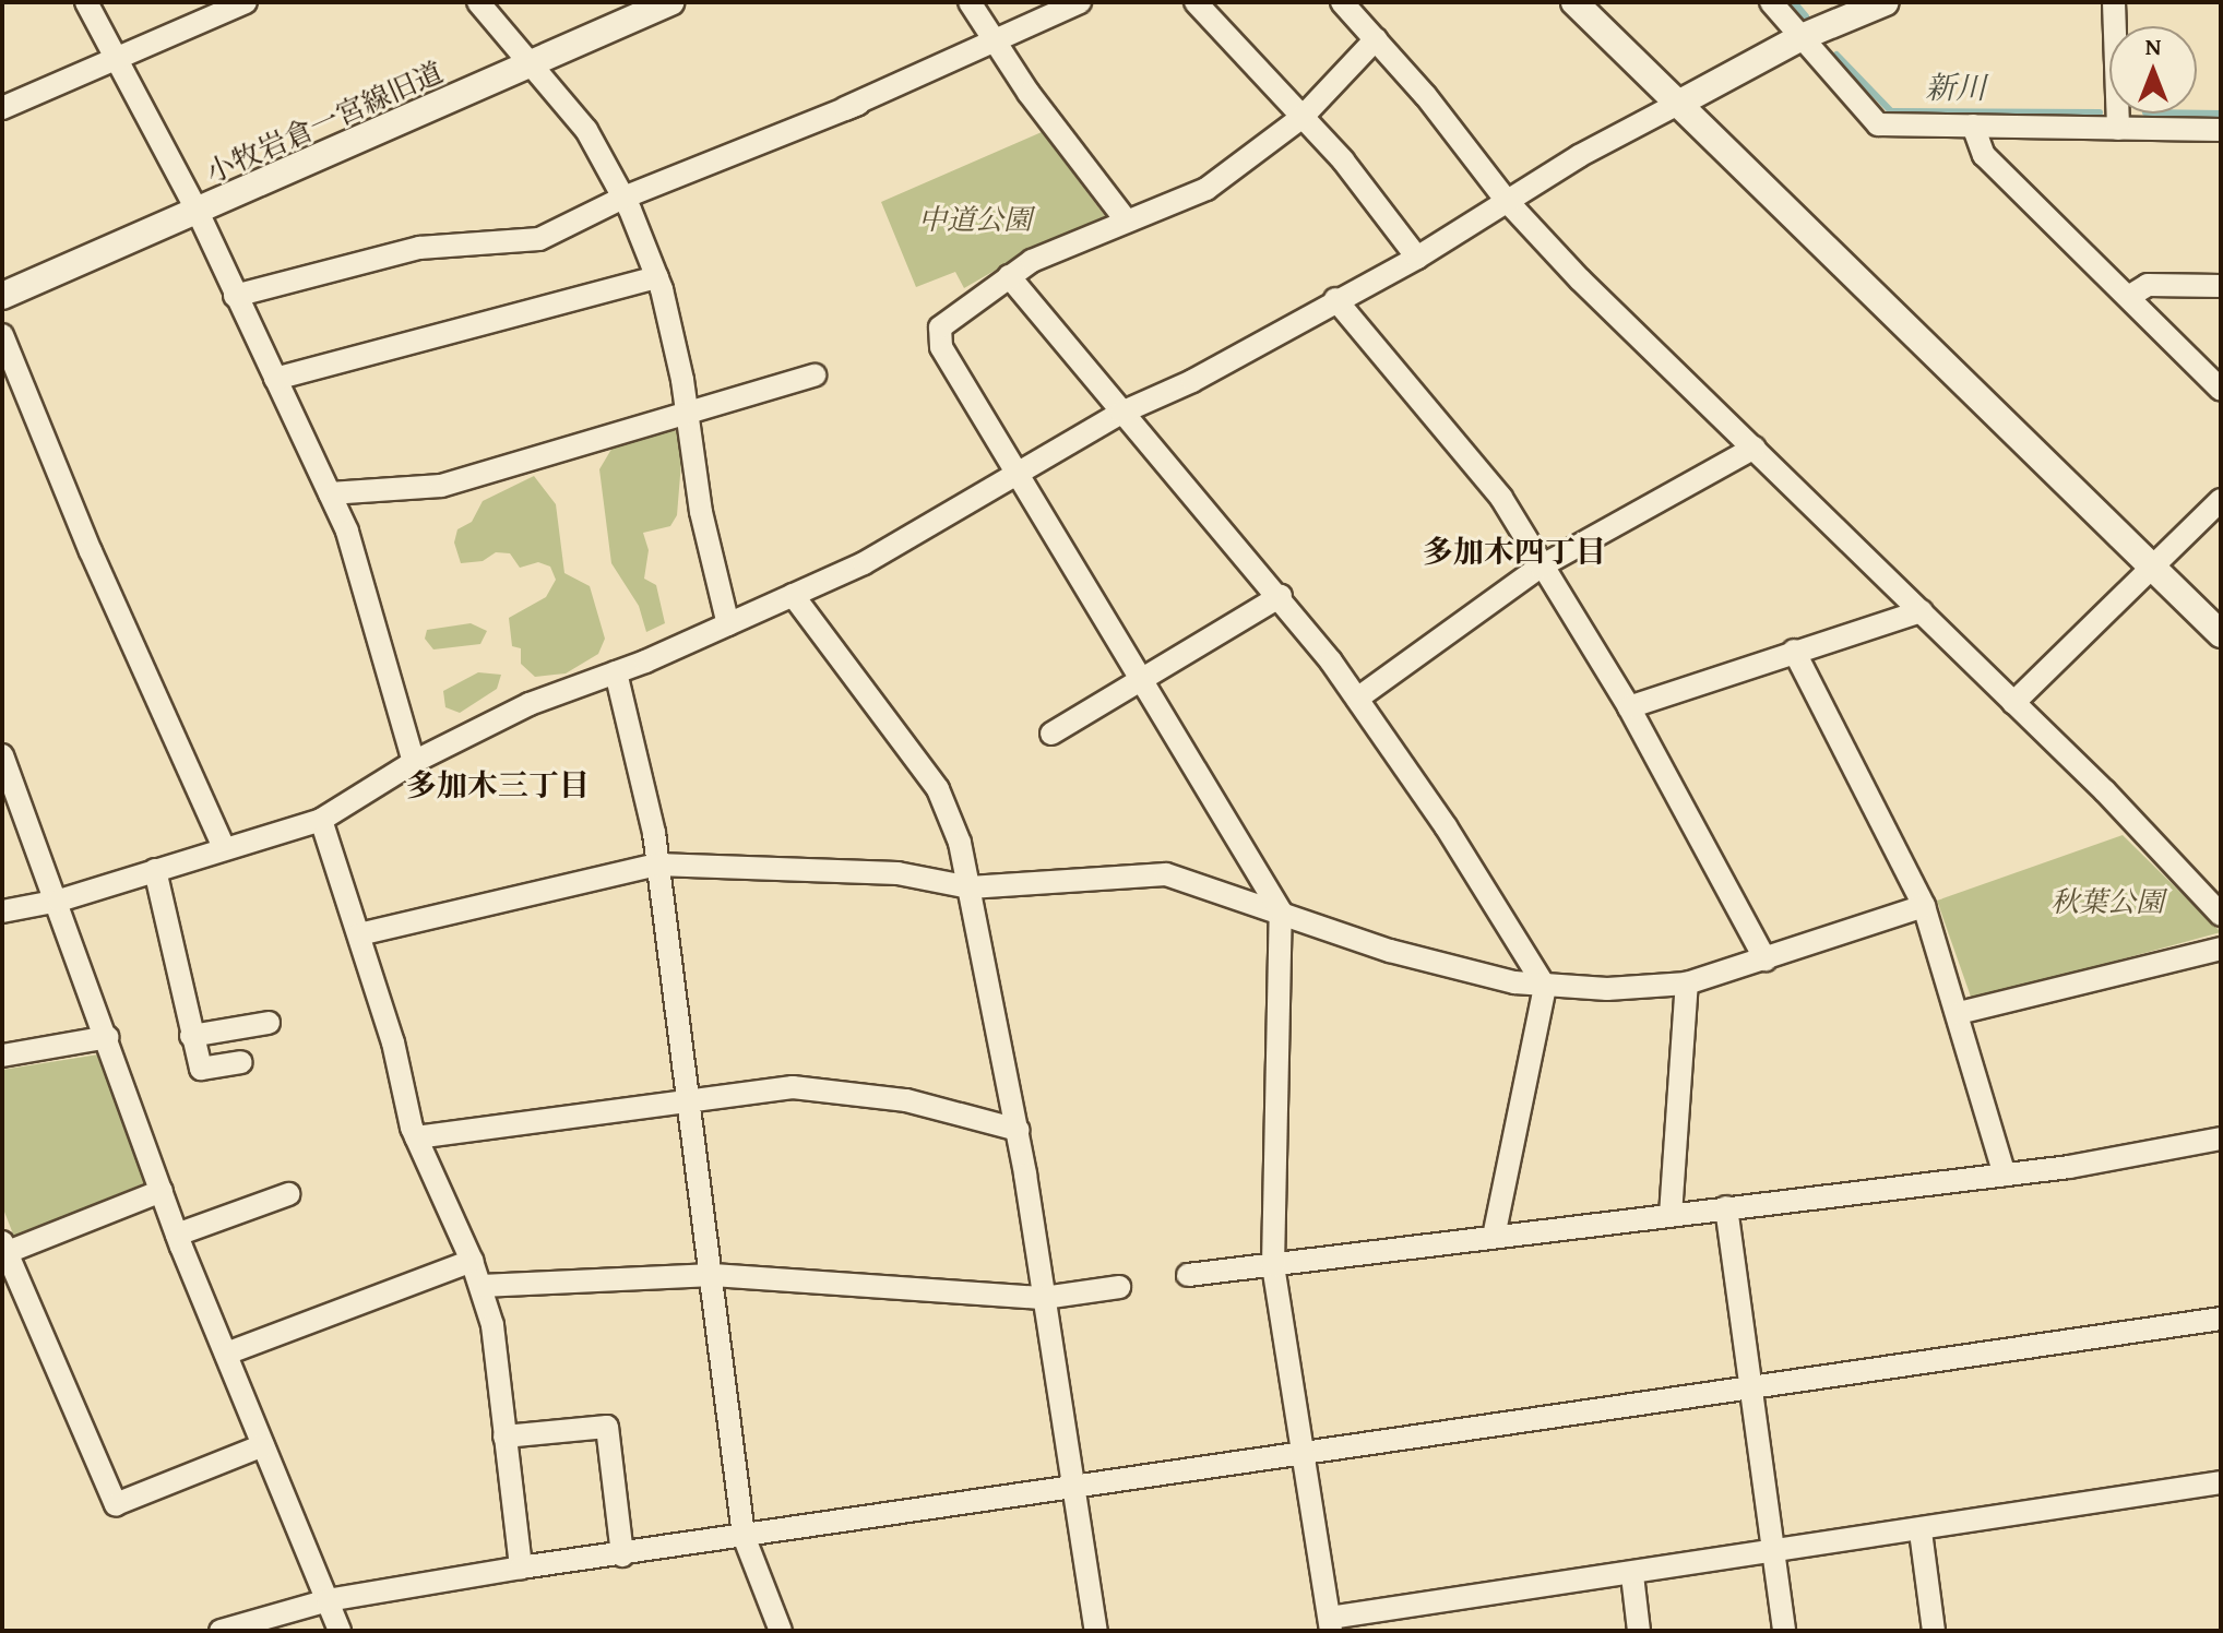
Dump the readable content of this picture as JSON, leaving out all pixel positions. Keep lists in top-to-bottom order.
{
  "streets": {
    "street": ["小牧岩倉一宮線旧道"]
  },
  "districts": ["多加木四丁目", "多加木三丁目"],
  "water": ["新川"],
  "parks": ["中道公園", "秋葉公園"],
  "north": "top"
}
